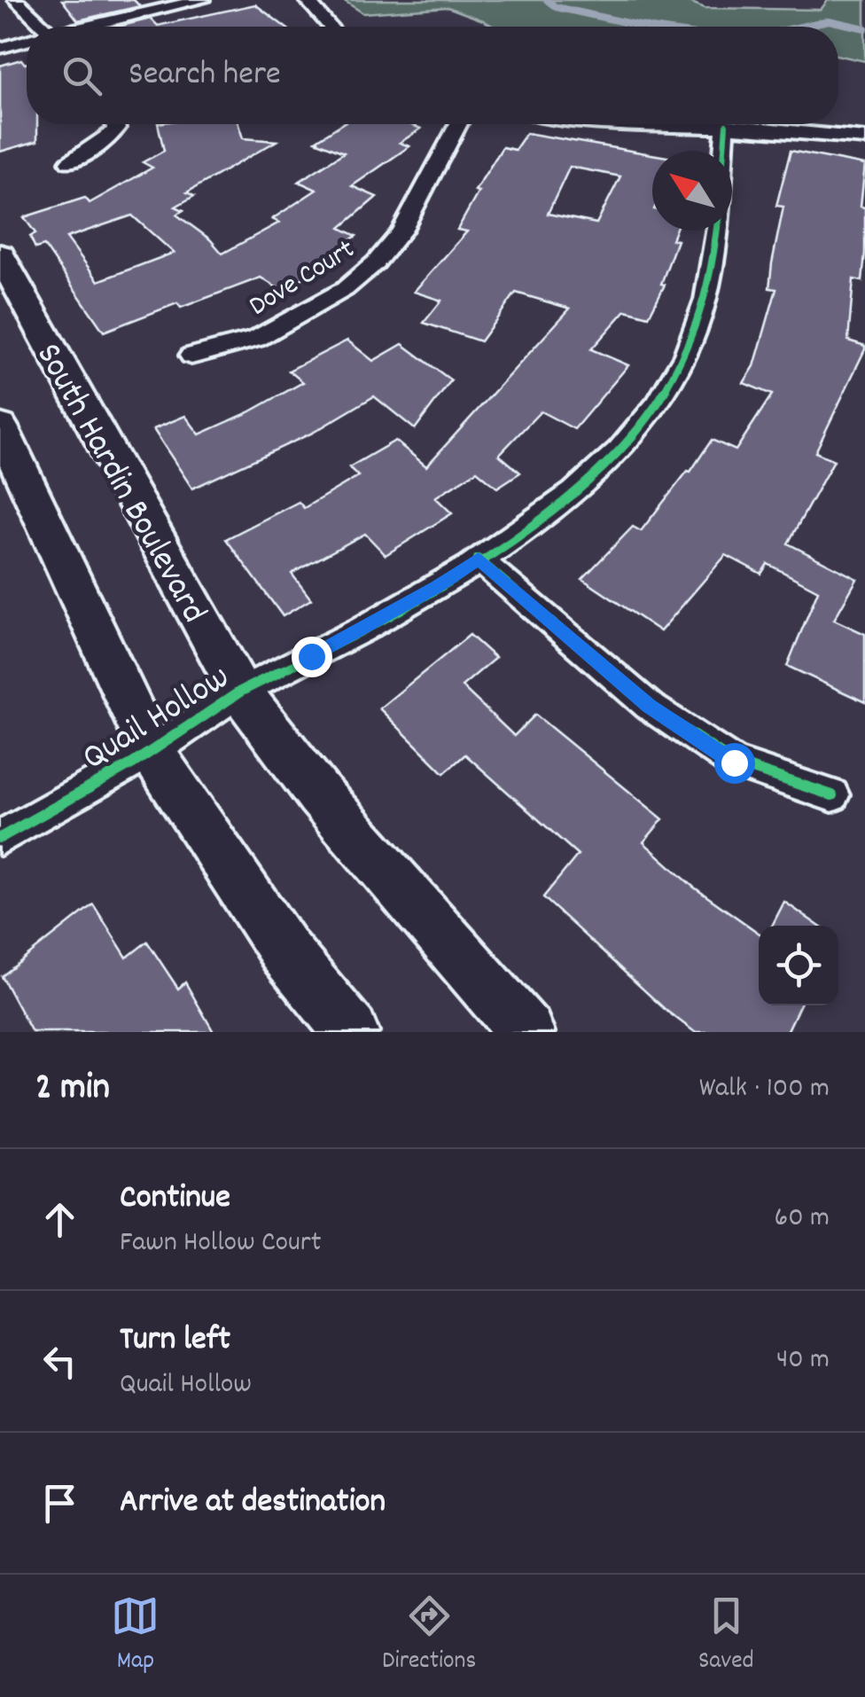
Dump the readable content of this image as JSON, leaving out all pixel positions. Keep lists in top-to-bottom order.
{
  "streets": {
    "main road": ["South Hardin Boulevard"],
    "street": ["Dove Court", "Quail Hollow"]
  },
  "crossings": [
    ["South Hardin Boulevard", "Quail Hollow"]
  ],
  "north": "top left",
  "page": {
    "search": "Search here",
    "heading": ["2 min", "Walk · 100 m"],
    "list": [
      ["Continue", "Fawn Hollow Court", "60 m"],
      ["Turn left", "Quail Hollow", "40 m"],
      "Arrive at destination"
    ],
    "nav": ["Map", "Directions", "Saved"]
  }
}
